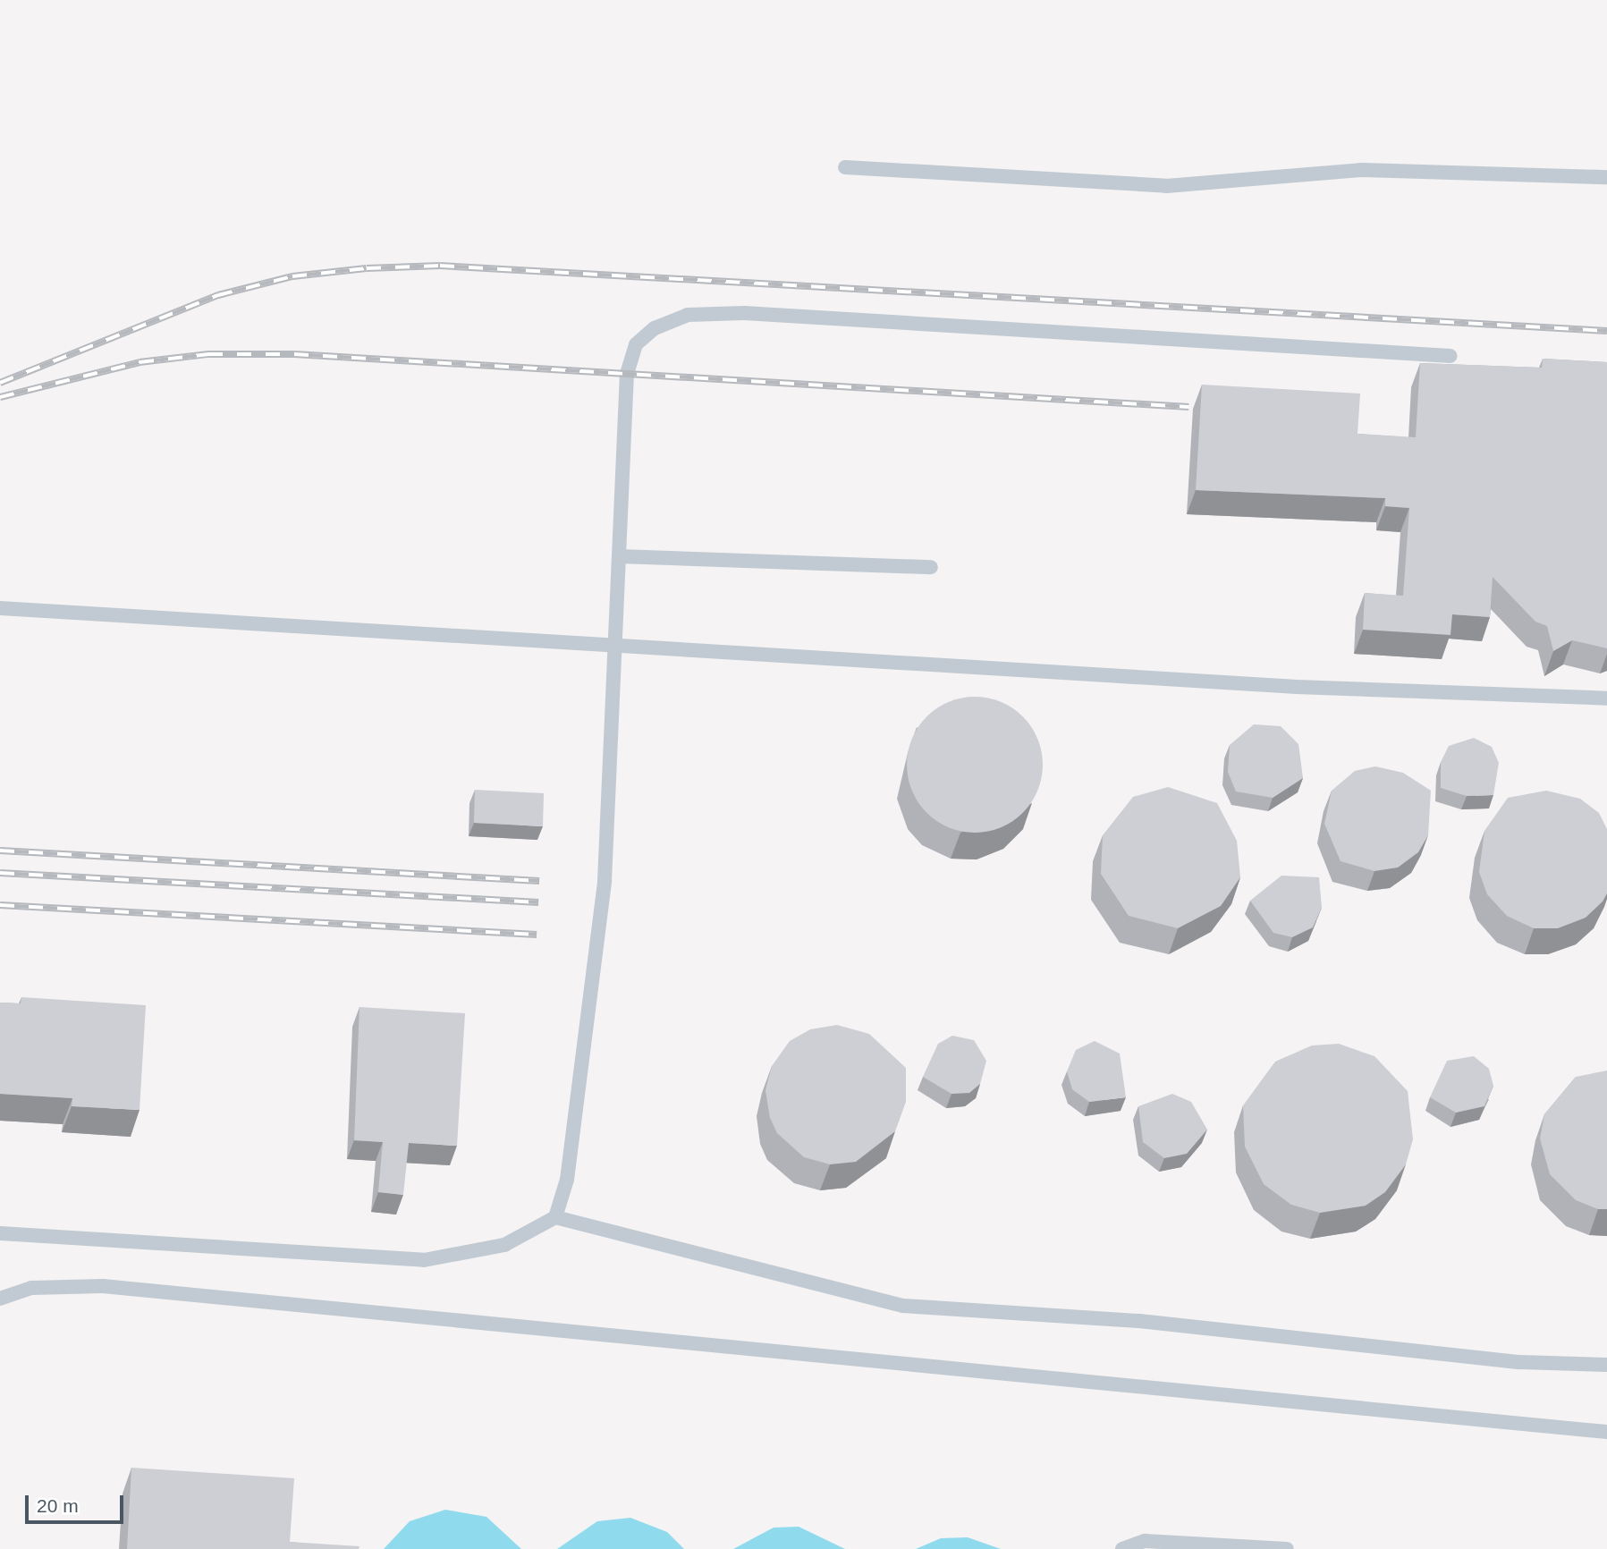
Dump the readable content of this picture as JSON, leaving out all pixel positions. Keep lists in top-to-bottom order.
{
  "scale_bar": "20 m"
}
